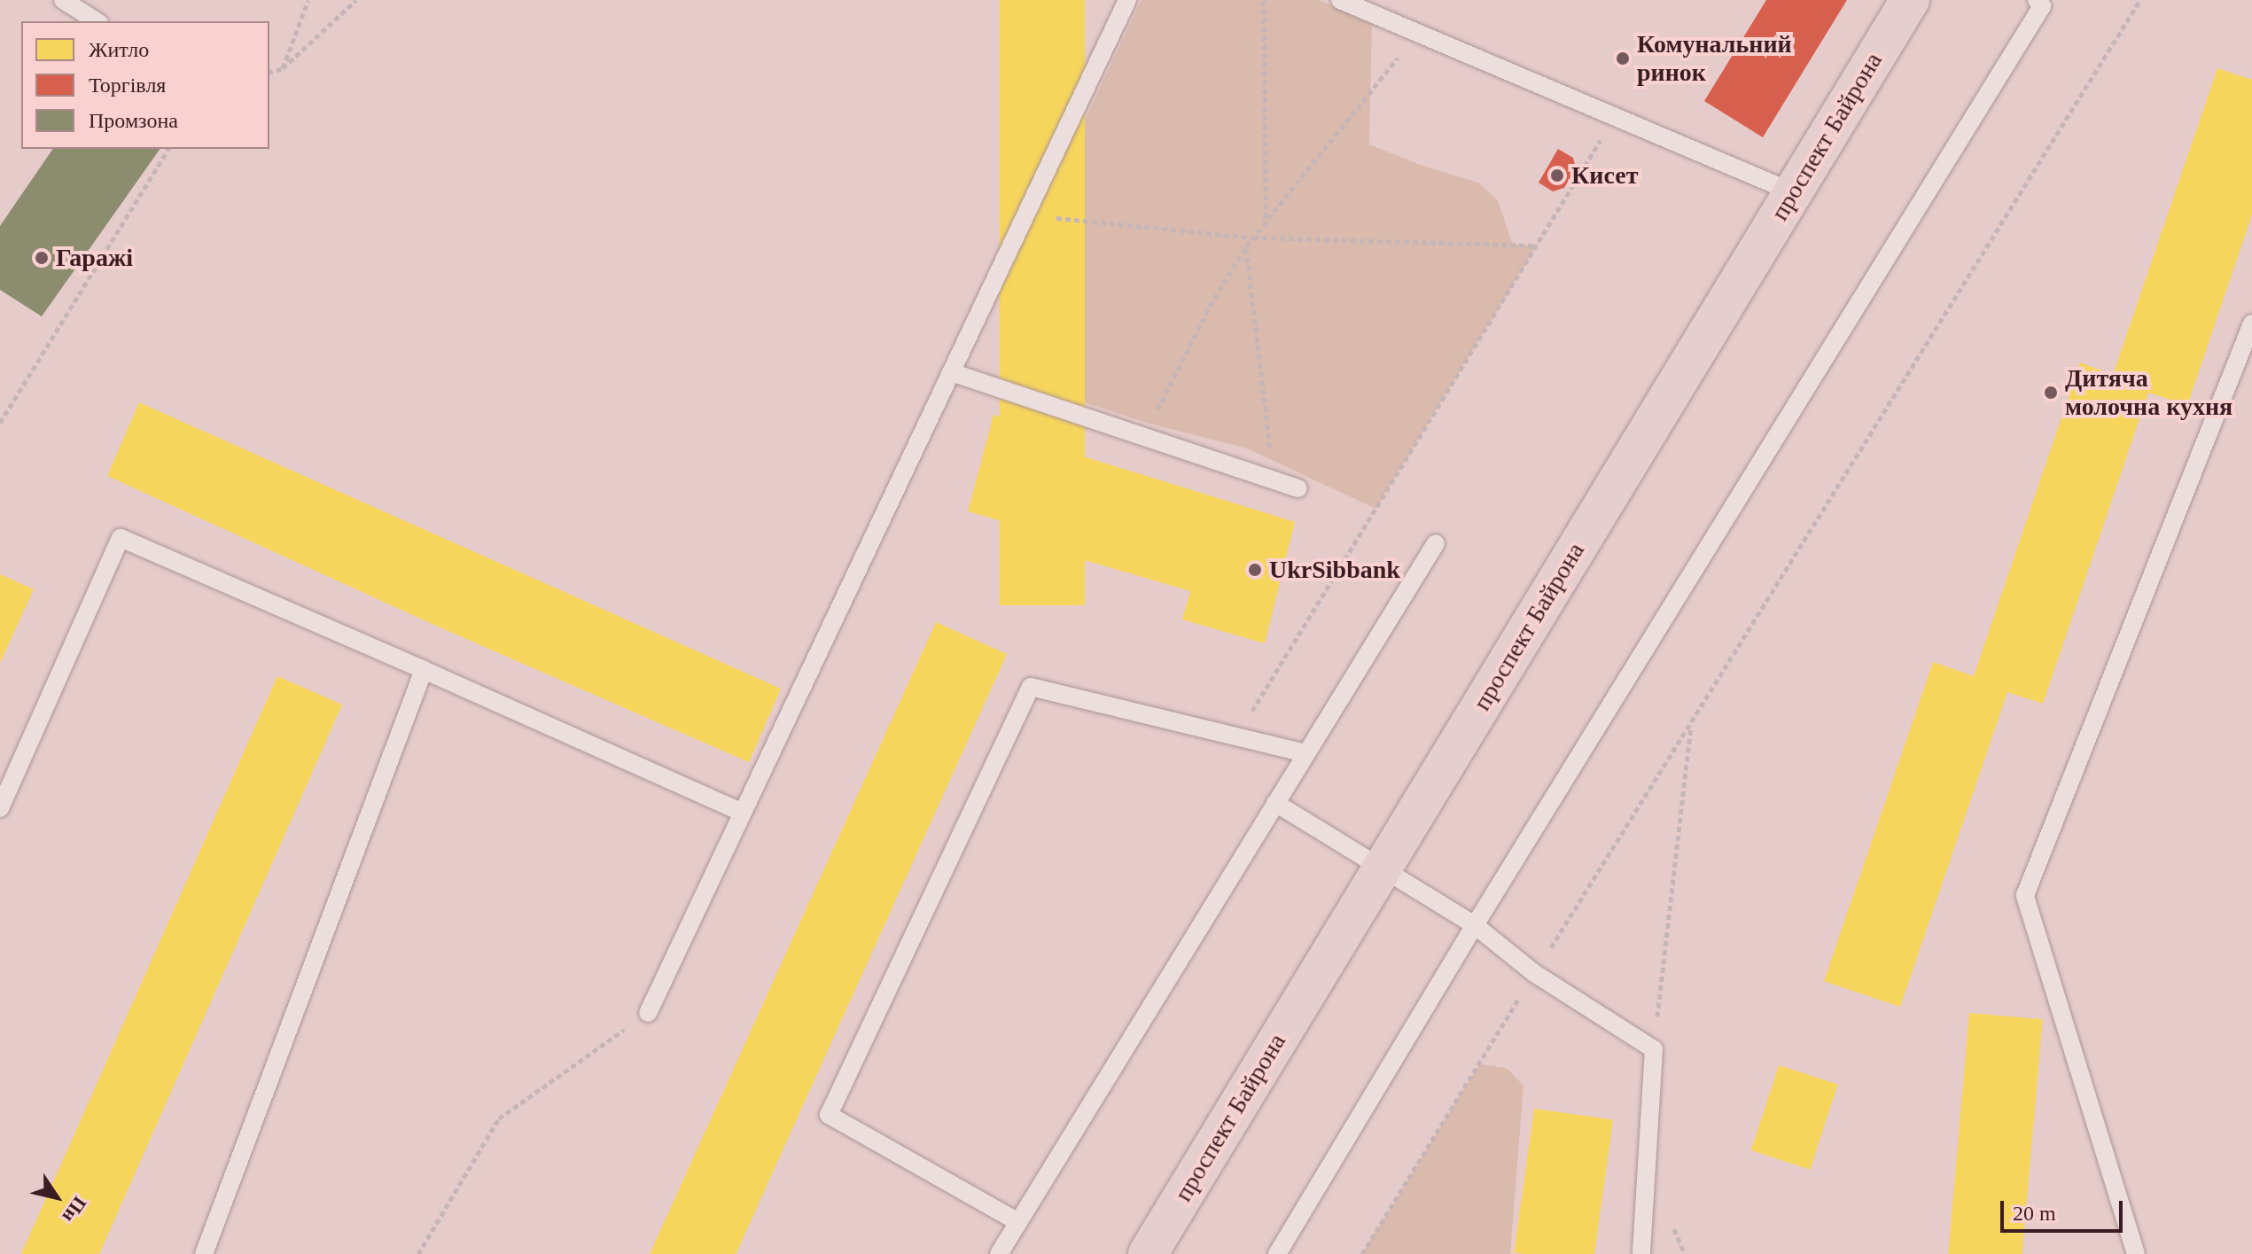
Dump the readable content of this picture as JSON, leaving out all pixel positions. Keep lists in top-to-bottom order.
{
  "streets": {
    "main road": ["проспект Байрона"]
  },
  "places": [
    "Комунальний ринок",
    "Кисет",
    "Гаражі",
    "Дитяча молочна кухня",
    "UkrSibbank"
  ],
  "legend": ["Житло", "Торгівля", "Промзона"],
  "scale_bar": "20 m",
  "north": "bottom right"
}
